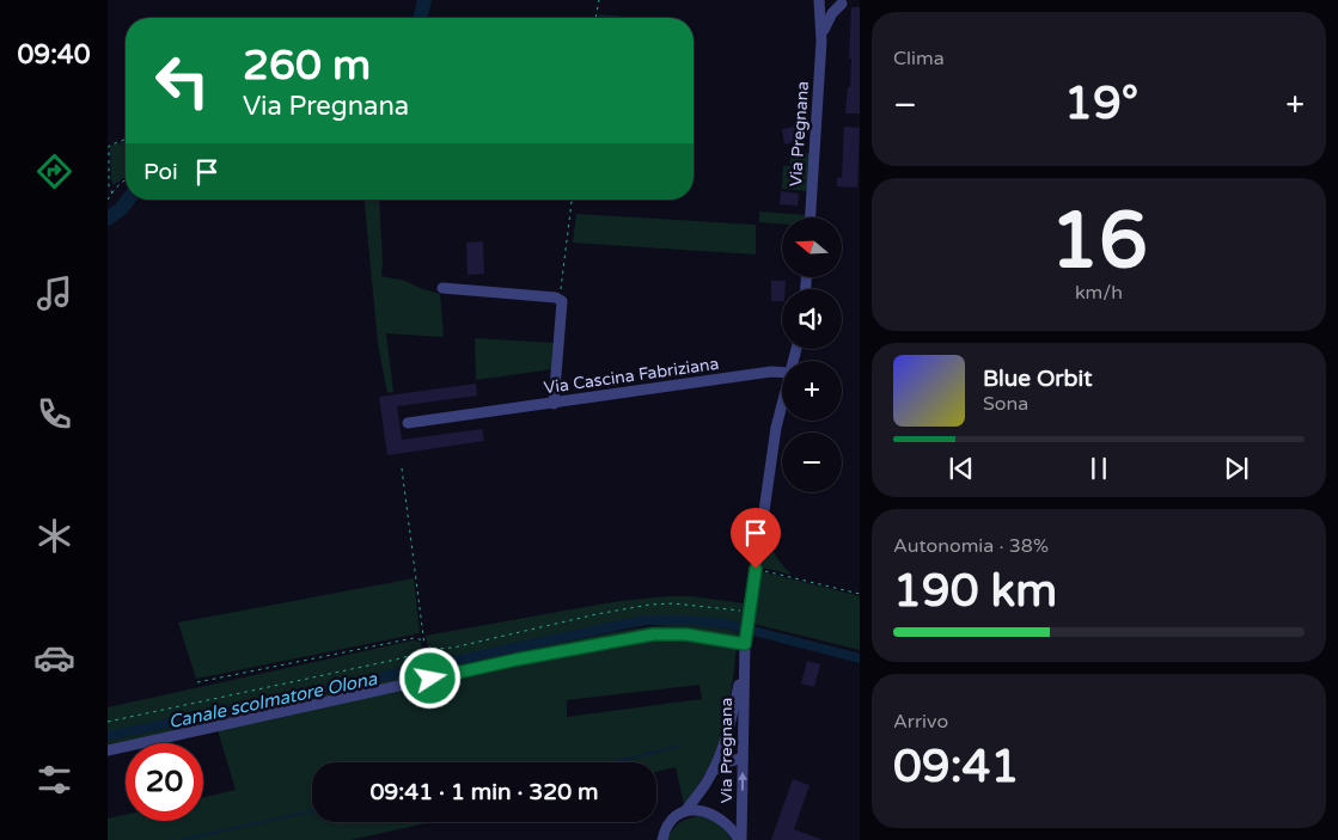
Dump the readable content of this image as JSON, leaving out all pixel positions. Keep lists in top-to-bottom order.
{
  "streets": {
    "street": ["Via Pregnana", "Via Cascina Fabriziana"]
  },
  "water": ["Canale scolmatore Olona"],
  "north": "left",
  "page": {
    "tabs": "09:40",
    "tile": [
      "Clima",
      ["16", "km/h"],
      ["Autonomia · 38%", "190 km"],
      ["Arrivo", "09:41"]
    ],
    "turn": ["260 m", "Via Pregnana"],
    "heat": ["−", "19°", "+"],
    "then": "Poi",
    "map_buttons": ["+", "−"],
    "song": ["Blue Orbit", "Sona"],
    "limit": "20",
    "trip": "09:41 · 1 min · 320 m"
  }
}
